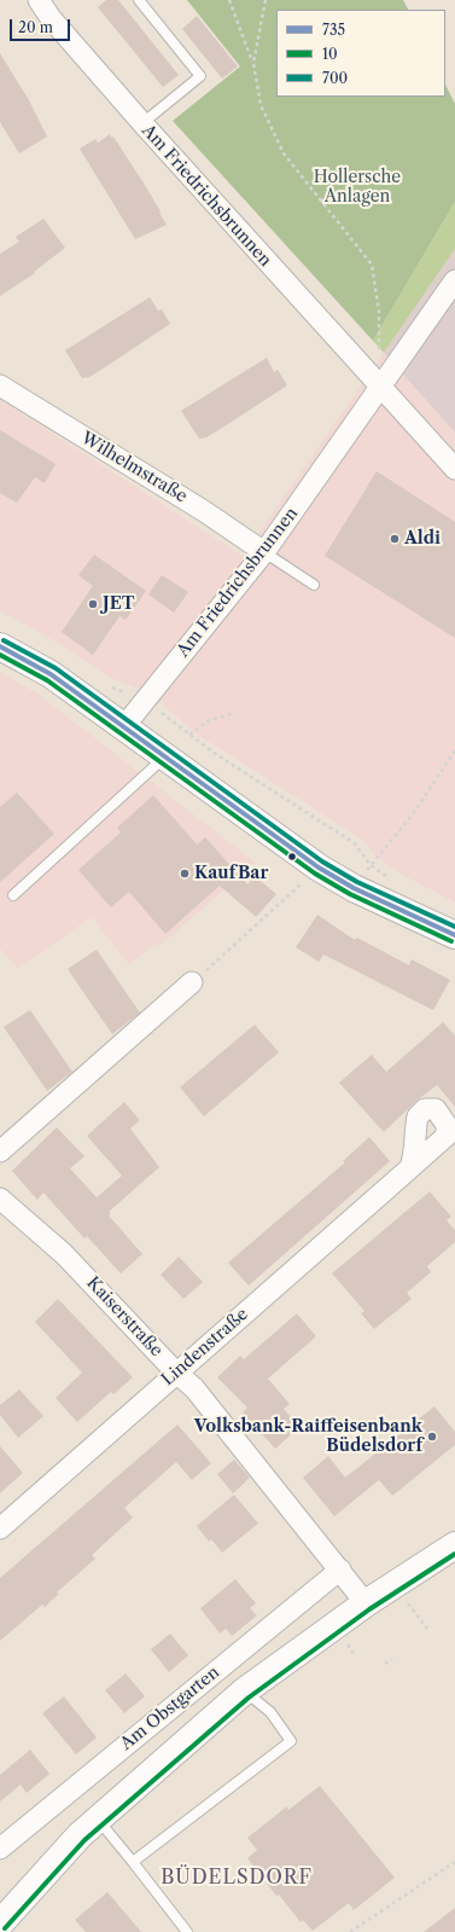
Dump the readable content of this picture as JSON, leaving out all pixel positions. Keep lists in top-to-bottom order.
{
  "streets": {
    "street": [
      "Am Friedrichsbrunnen",
      "Wilhelmstraße",
      "Kaiserstraße",
      "Lindenstraße",
      "Am Obstgarten"
    ]
  },
  "crossings": [
    ["Am Friedrichsbrunnen", "Wilhelmstraße"],
    ["Kaiserstraße", "Lindenstraße"],
    ["Kaiserstraße", "Am Obstgarten"]
  ],
  "districts": ["BÜDELSDORF"],
  "parks": ["Hollersche Anlagen"],
  "places": [
    "Aldi",
    "JET",
    "KaufBar",
    "Volksbank-Raiffeisenbank Büdelsdorf"
  ],
  "lines": ["transit line 700", "transit line 735", "transit line 10"],
  "legend": ["735", "10", "700"],
  "scale_bar": "20 m"
}
